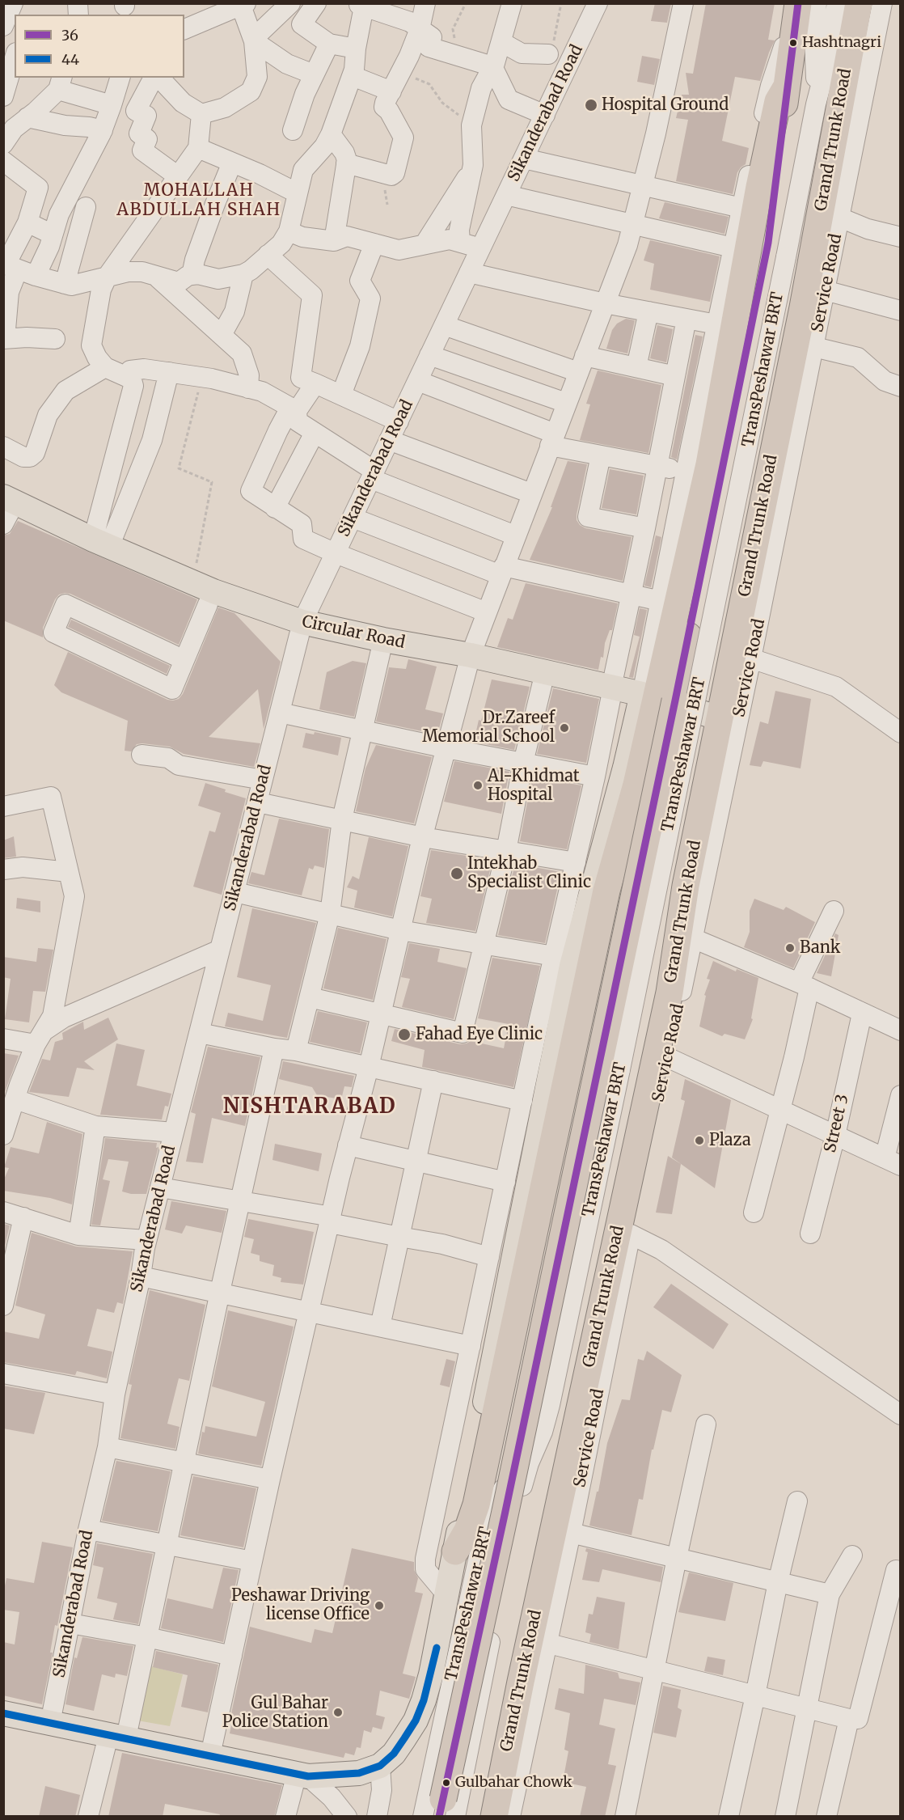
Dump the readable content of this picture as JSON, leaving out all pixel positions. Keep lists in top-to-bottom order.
{
  "streets": {
    "highway": ["Grand Trunk Road"],
    "main road": ["Circular Road"],
    "street": [
      "Sikanderabad Road",
      "Service Road",
      "TransPeshawar BRT",
      "Street 3"
    ]
  },
  "crossings": [
    ["Sikanderabad Road", "Circular Road"],
    ["Grand Trunk Road", "Circular Road"]
  ],
  "districts": ["MOHALLAH ABDULLAH SHAH", "NISHTARABAD"],
  "places": [
    "Hashtnagri",
    "Hospital Ground",
    "Dr.Zareef Memorial School",
    "Al-Khidmat Hospital",
    "Intekhab Specialist Clinic",
    "Bank",
    "Fahad Eye Clinic",
    "Plaza",
    "Peshawar Driving license Office",
    "Gul Bahar Police Station",
    "Gulbahar Chowk"
  ],
  "lines": ["transit line 36", "transit line 44"],
  "legend": ["36", "44"]
}
